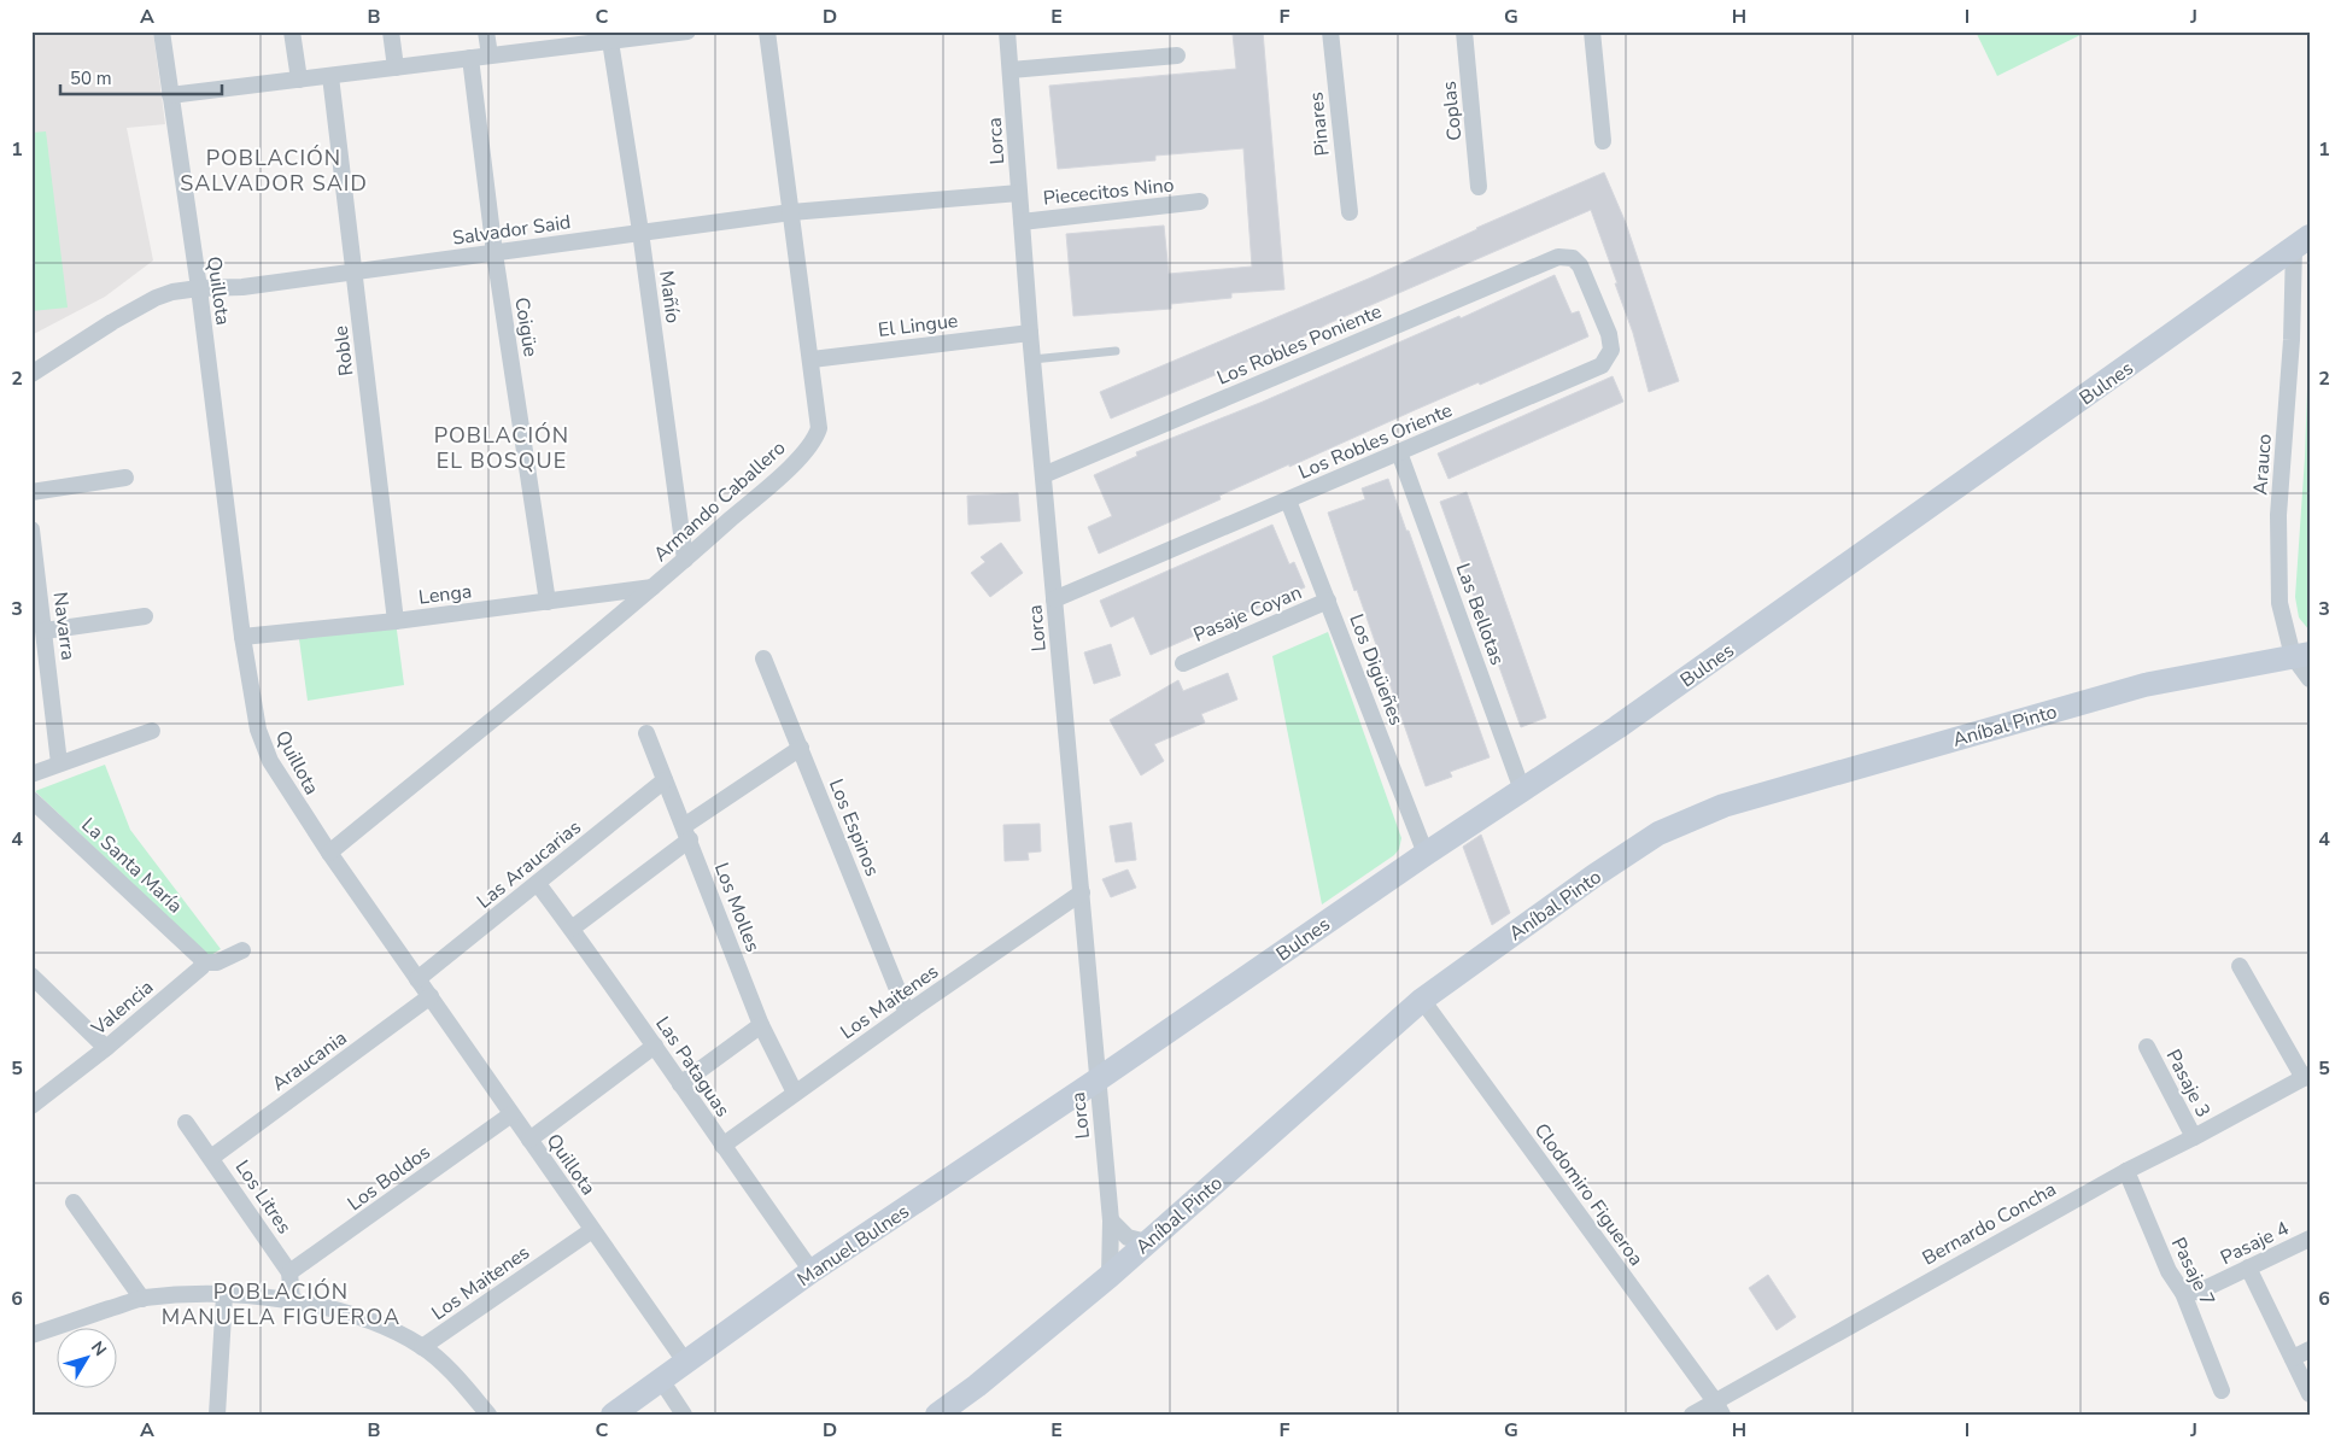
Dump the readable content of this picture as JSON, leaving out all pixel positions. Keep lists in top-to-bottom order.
{
  "streets": {
    "street": [
      "Coplas",
      "Pinares",
      "Lorca",
      "Piececitos Nino",
      "Salvador Said",
      "Quillota",
      "Mañío",
      "El Lingue",
      "Coigüe",
      "Los Robles Poniente",
      "Roble",
      "Bulnes",
      "Los Robles Oriente",
      "Arauco",
      "Armando Caballero",
      "Lenga",
      "Pasaje Coyan",
      "Las Bellotas",
      "Navarra",
      "Los Digüeñes",
      "Aníbal Pinto",
      "Los Espinos",
      "Las Araucarias",
      "La Santa María",
      "Los Molles",
      "Los Maitenes",
      "Valencia",
      "Araucania",
      "Las Pataguas",
      "Pasaje 3",
      "Los Boldos",
      "Clodomiro Figueroa",
      "Los Litres",
      "Bernardo Concha",
      "Pasaje 4",
      "Manuel Bulnes",
      "Pasaje 7"
    ]
  },
  "crossings": [
    ["Lorca", "Piececitos Nino"],
    ["Lorca", "Salvador Said"],
    ["Lorca", "El Lingue"],
    ["Lorca", "Los Robles Poniente"],
    ["Lorca", "Bulnes"],
    ["Lorca", "Los Robles Oriente"],
    ["Lorca", "Aníbal Pinto"],
    ["Lorca", "Los Maitenes"],
    ["Lorca", "Manuel Bulnes"],
    ["Salvador Said", "Quillota"],
    ["Salvador Said", "Mañío"],
    ["Salvador Said", "Coigüe"],
    ["Salvador Said", "Roble"],
    ["Salvador Said", "Armando Caballero"],
    ["Quillota", "Armando Caballero"],
    ["Quillota", "Lenga"],
    ["Quillota", "Las Araucarias"],
    ["Quillota", "Los Maitenes"],
    ["Quillota", "Araucania"],
    ["Quillota", "Los Boldos"],
    ["Quillota", "Manuel Bulnes"],
    ["Mañío", "Armando Caballero"],
    ["El Lingue", "Armando Caballero"],
    ["Coigüe", "Lenga"],
    ["Los Robles Poniente", "Los Robles Oriente"],
    ["Roble", "Lenga"],
    ["Bulnes", "Arauco"],
    ["Bulnes", "Las Bellotas"],
    ["Bulnes", "Los Digüeñes"],
    ["Bulnes", "Manuel Bulnes"],
    ["Los Robles Oriente", "Las Bellotas"],
    ["Los Robles Oriente", "Los Digüeñes"],
    ["Arauco", "Aníbal Pinto"],
    ["Armando Caballero", "Lenga"],
    ["Pasaje Coyan", "Los Digüeñes"],
    ["Aníbal Pinto", "Clodomiro Figueroa"],
    ["Los Espinos", "Los Maitenes"],
    ["Las Araucarias", "Los Molles"],
    ["Las Araucarias", "Las Pataguas"],
    ["La Santa María", "Valencia"],
    ["Los Molles", "Los Maitenes"],
    ["Los Maitenes", "Las Pataguas"],
    ["Araucania", "Los Litres"],
    ["Las Pataguas", "Manuel Bulnes"],
    ["Pasaje 3", "Bernardo Concha"],
    ["Los Boldos", "Los Litres"],
    ["Clodomiro Figueroa", "Bernardo Concha"],
    ["Bernardo Concha", "Pasaje 7"],
    ["Pasaje 4", "Pasaje 7"]
  ],
  "districts": ["POBLACIÓN SALVADOR SAID", "POBLACIÓN EL BOSQUE", "POBLACIÓN MANUELA FIGUEROA"],
  "scale_bar": "50 m",
  "north": "top right",
  "grid": {
    "columns": [
      "A",
      "B",
      "C",
      "D",
      "E",
      "F",
      "G",
      "H",
      "I",
      "J"
    ],
    "rows": [
      "1",
      "2",
      "3",
      "4",
      "5",
      "6"
    ]
  }
}
